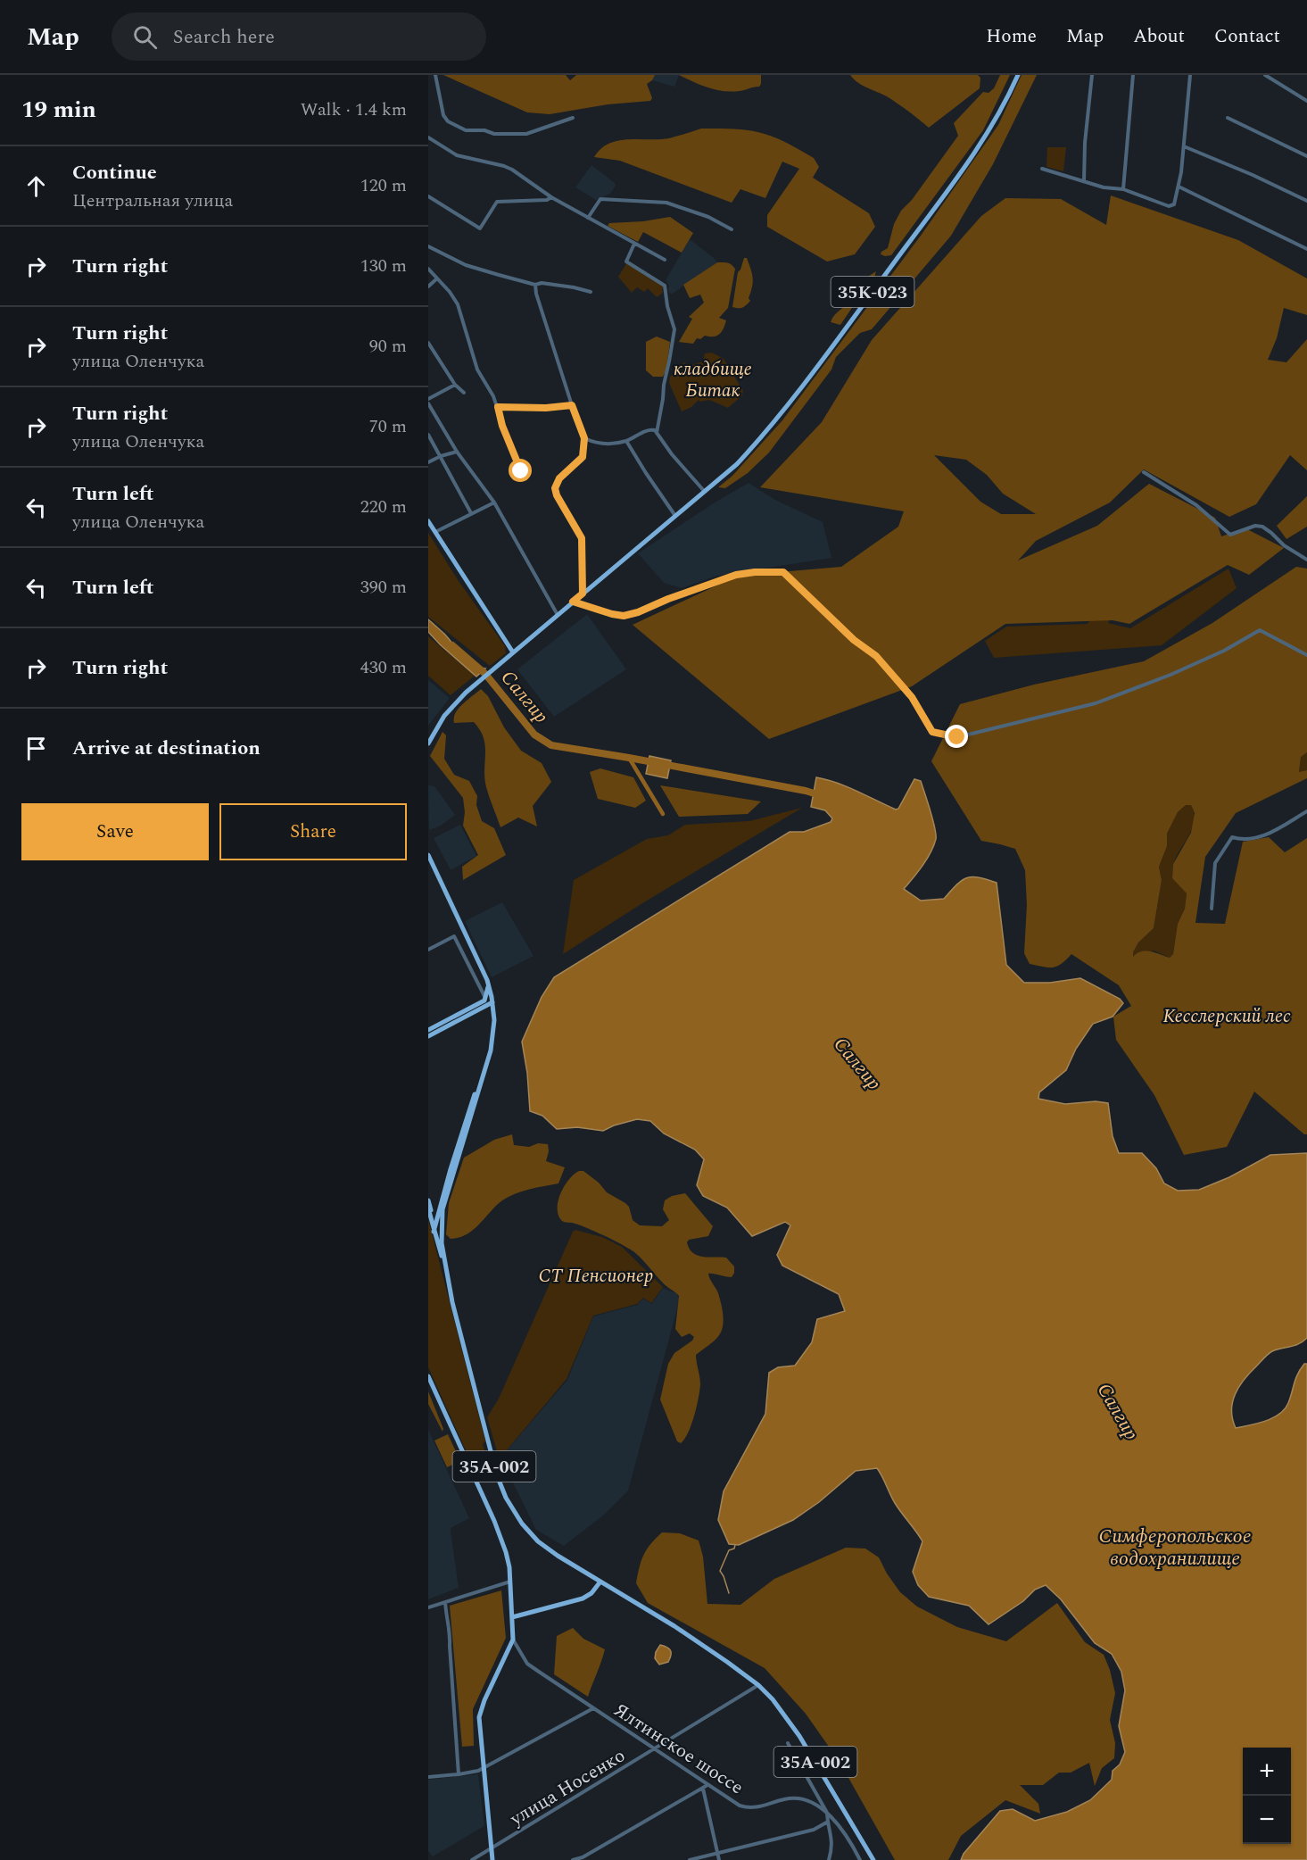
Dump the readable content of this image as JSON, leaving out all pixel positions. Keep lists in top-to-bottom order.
{
  "streets": {
    "main road": ["35К-023", "35А-002"],
    "street": ["Ялтинское шоссе", "улица Носенко"]
  },
  "crossings": [
    ["35А-002", "улица Носенко"],
    ["Ялтинское шоссе", "улица Носенко"]
  ],
  "water": ["Салгир", "Симферопольское водохранилище"],
  "parks": ["кладбище Битак", "Кесслерский лес", "СТ Пенсионер"],
  "page": {
    "header": "Map",
    "search": "Search here",
    "nav": [
      "Home",
      "Map",
      "About",
      "Contact"
    ],
    "heading": ["19 min", "Walk · 1.4 km"],
    "list": [
      ["Continue", "Центральная улица", "120 m"],
      ["Turn right", "130 m"],
      ["Turn right", "улица Оленчука", "90 m"],
      ["Turn right", "улица Оленчука", "70 m"],
      ["Turn left", "улица Оленчука", "220 m"],
      ["Turn left", "390 m"],
      ["Turn right", "430 m"],
      "Arrive at destination"
    ],
    "buttons": ["Save", "Share"],
    "map_buttons": ["+", "−"]
  }
}
